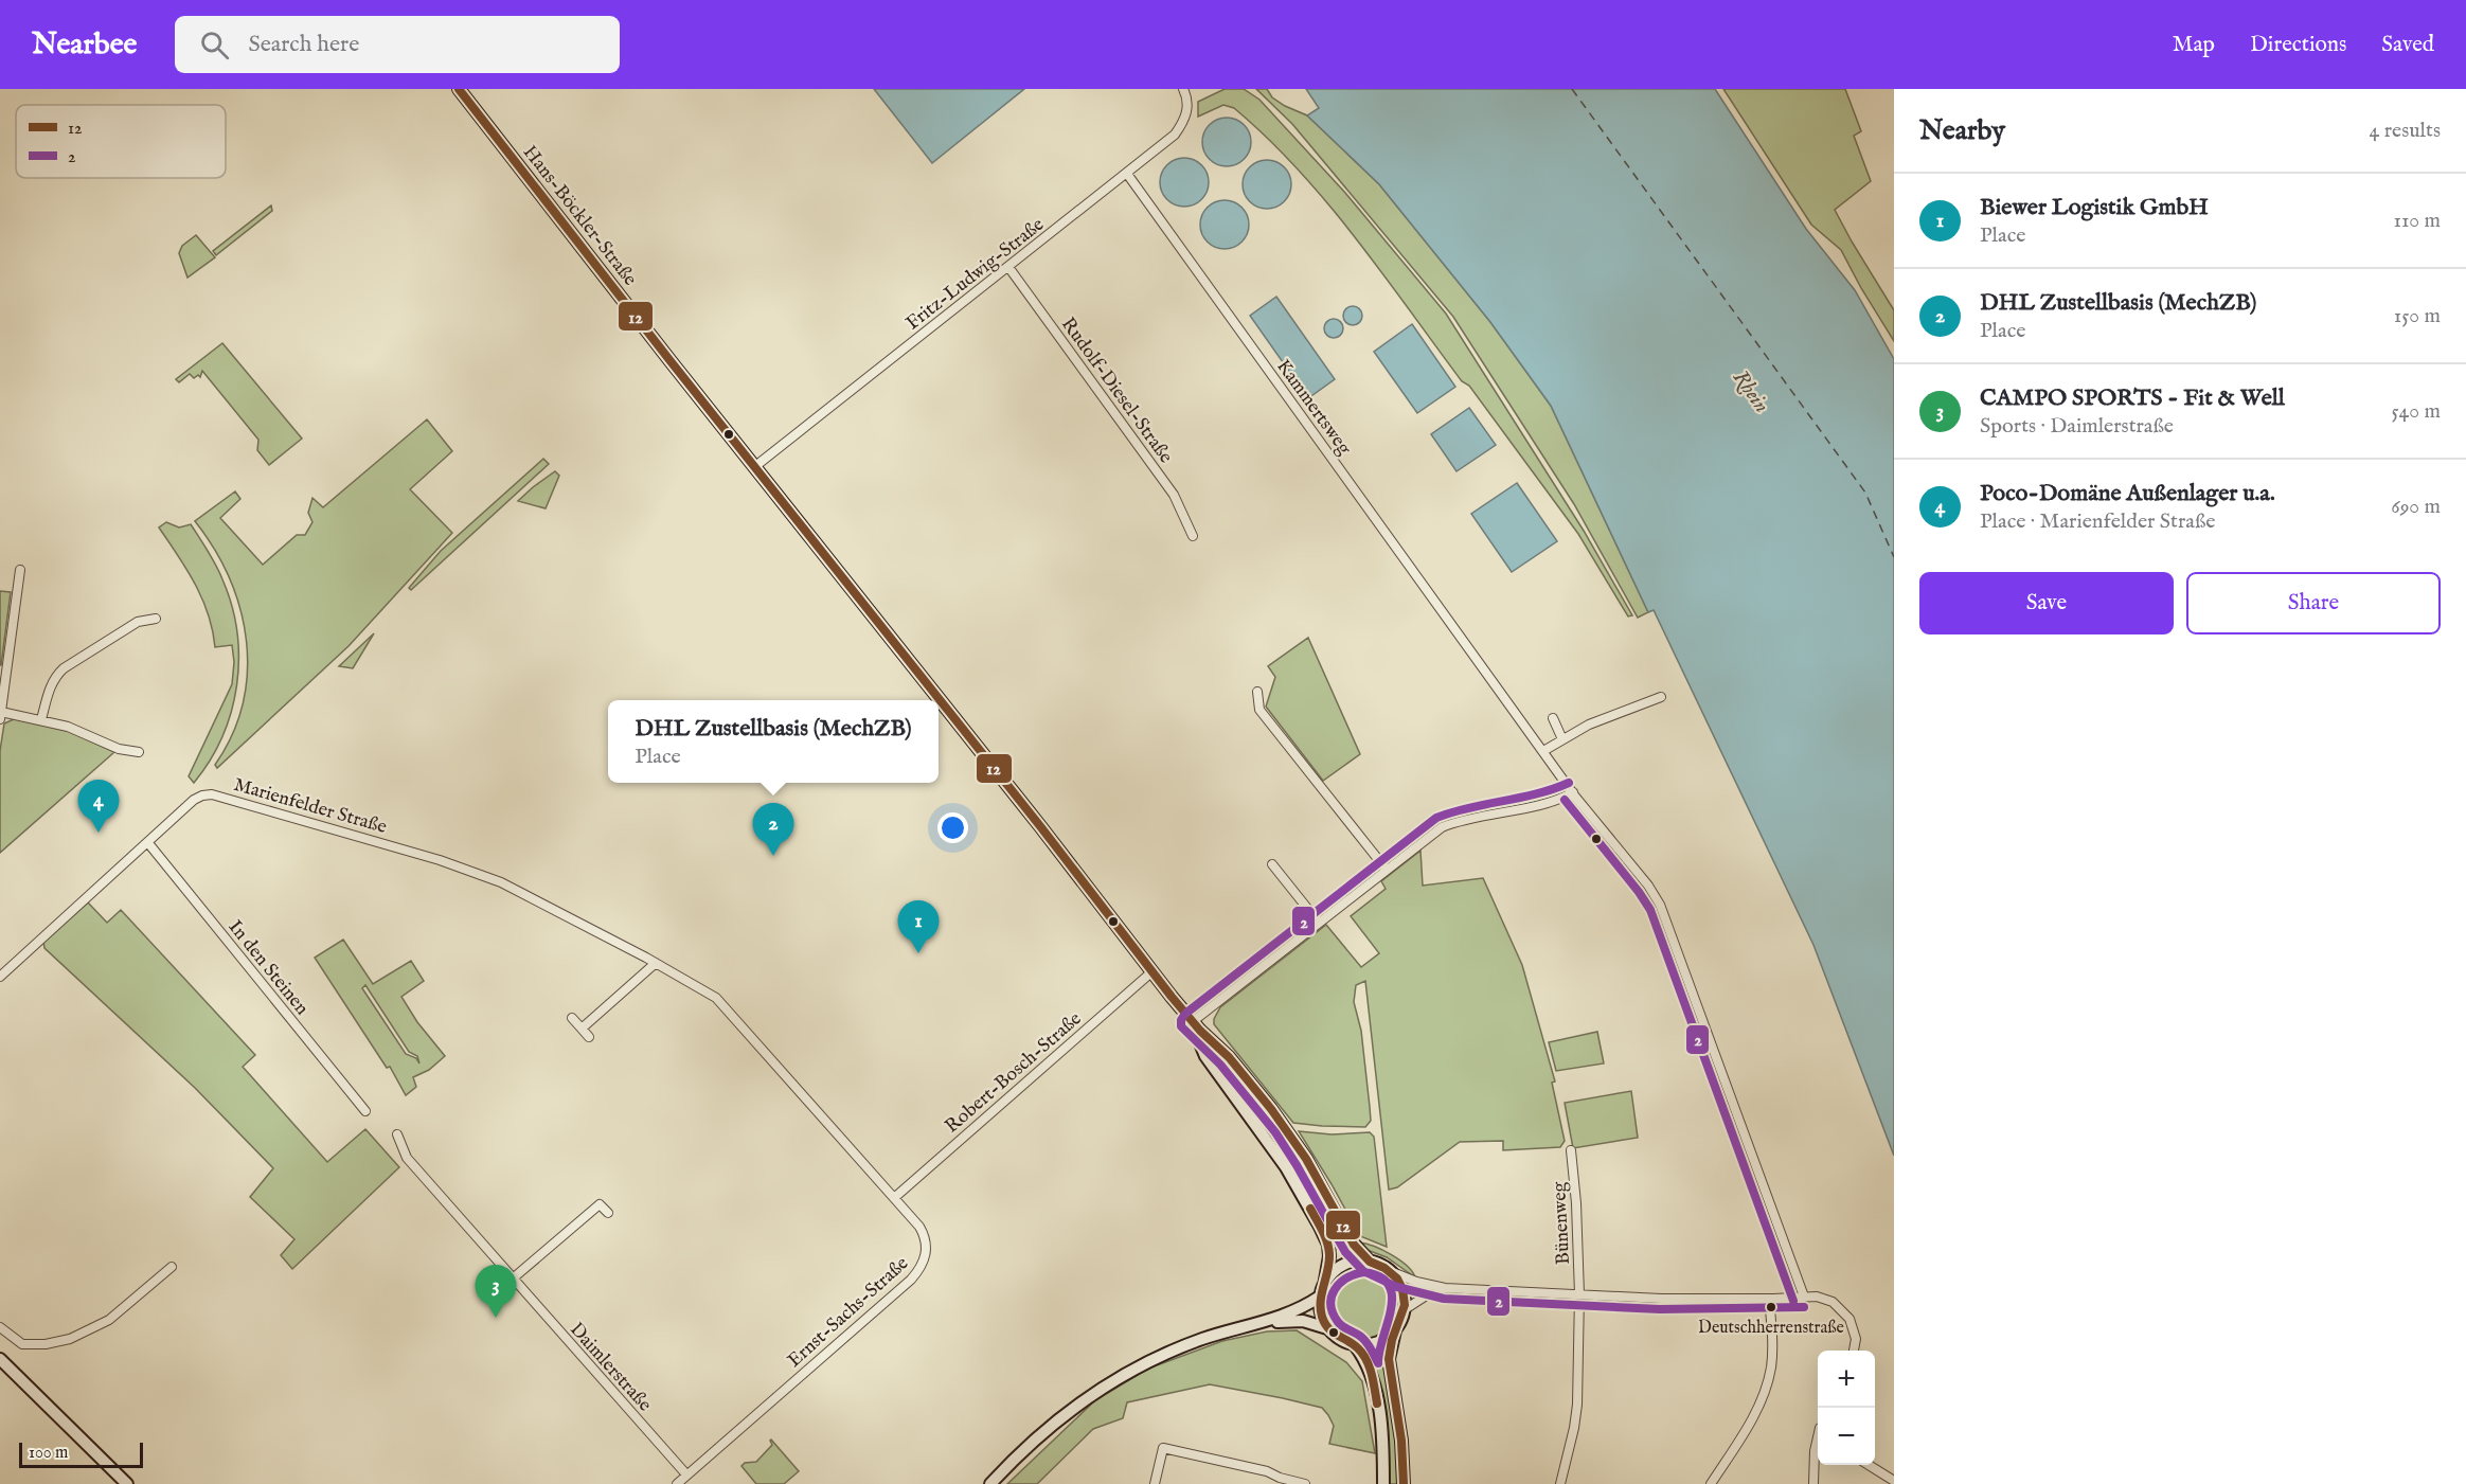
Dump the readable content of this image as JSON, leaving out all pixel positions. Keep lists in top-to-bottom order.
{
  "streets": {
    "main road": ["Hans-Böckler-Straße"],
    "street": [
      "Fritz-Ludwig-Straße",
      "Rudolf-Diesel-Straße",
      "Kammertsweg",
      "Marienfelder Straße",
      "In den Steinen",
      "Robert-Bosch-Straße",
      "Bünenweg",
      "Ernst-Sachs-Straße",
      "Daimlerstraße"
    ]
  },
  "crossings": [
    ["Hans-Böckler-Straße", "Fritz-Ludwig-Straße"],
    ["Hans-Böckler-Straße", "Robert-Bosch-Straße"],
    ["Fritz-Ludwig-Straße", "Rudolf-Diesel-Straße"],
    ["Fritz-Ludwig-Straße", "Kammertsweg"],
    ["Marienfelder Straße", "In den Steinen"],
    ["Marienfelder Straße", "Ernst-Sachs-Straße"],
    ["Robert-Bosch-Straße", "Ernst-Sachs-Straße"],
    ["Ernst-Sachs-Straße", "Daimlerstraße"]
  ],
  "water": ["Rhein"],
  "places": ["Deutschherrenstraße"],
  "lines": ["transit line 12", "transit line 2"],
  "legend": ["12", "2"],
  "scale_bar": "100 m",
  "page": {
    "header": "Nearbee",
    "search": "Search here",
    "nav": ["Map", "Directions", "Saved"],
    "heading": ["Nearby", "4 results"],
    "list": [
      {
        "mark": "1",
        "name": "Biewer Logistik GmbH",
        "note": "Place",
        "value": "110 m"
      },
      {
        "mark": "2",
        "name": "DHL Zustellbasis (MechZB)",
        "note": "Place",
        "value": "150 m"
      },
      {
        "mark": "3",
        "name": "CAMPO SPORTS - Fit & Well",
        "note": "Sports · Daimlerstraße",
        "value": "540 m"
      },
      {
        "mark": "4",
        "name": "Poco-Domäne Außenlager u.a.",
        "note": "Place · Marienfelder Straße",
        "value": "690 m"
      }
    ],
    "buttons": ["Save", "Share"],
    "popup": ["DHL Zustellbasis (MechZB)", "Place"],
    "pins": [
      "4",
      "2",
      "1",
      "3"
    ],
    "map_buttons": ["+", "−"],
    "scale": "100 m"
  }
}
